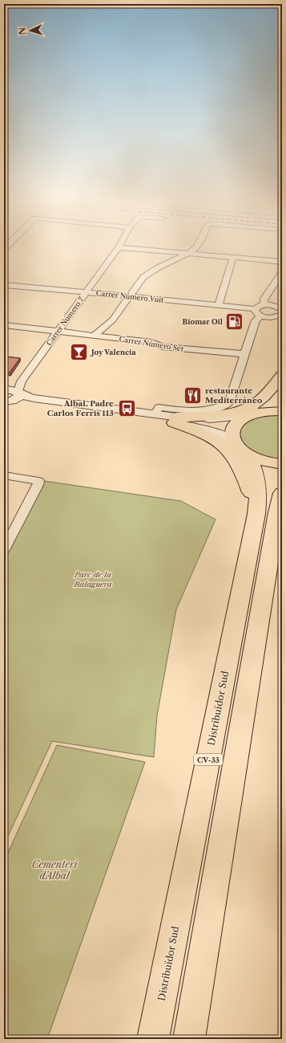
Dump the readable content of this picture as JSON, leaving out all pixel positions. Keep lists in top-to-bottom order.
{
  "streets": {
    "highway": ["Distribuïdor Sud", "CV-33"],
    "street": ["Carrer Número Vuit", "Carrer Número 7", "Carrer Número Set"]
  },
  "crossings": [
    ["Carrer Número Vuit", "Carrer Número 7"],
    ["Carrer Número 7", "Carrer Número Set"],
    ["Distribuïdor Sud", "CV-33"]
  ],
  "parks": ["Parc de la Balaguera", "Cementeri d'Albal"],
  "places": {
    "fuel station": ["Biomar Oil"],
    "bar": ["Joy Valencia"],
    "restaurant": ["restaurante Mediterráneo"],
    "bus stop": ["Albal, Padre Carlos Ferris 113"]
  },
  "north": "left"
}
